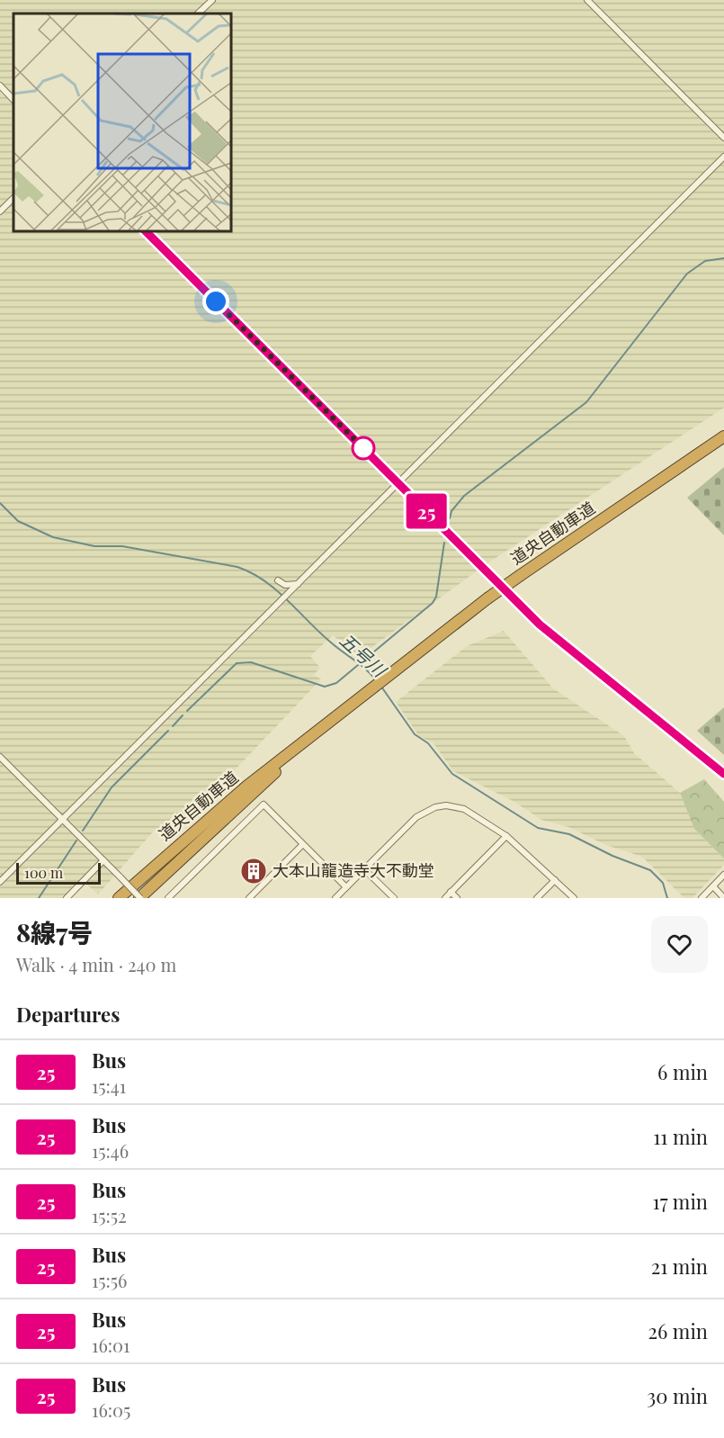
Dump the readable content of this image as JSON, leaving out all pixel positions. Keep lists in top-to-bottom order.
{
  "streets": {
    "highway": ["道央自動車道"]
  },
  "water": ["五号川"],
  "places": {
    "building": ["大本山龍造寺大不動堂"]
  },
  "lines": ["bus line 25"],
  "scale_bar": "100 m",
  "page": {
    "on_map": "25",
    "scale": "100 m",
    "heading": [
      ["8線7号", "Walk · 4 min · 240 m"],
      "Departures"
    ],
    "list": [
      {
        "mark": "25",
        "name": "Bus",
        "note": "15:41",
        "value": "6 min"
      },
      {
        "mark": "25",
        "name": "Bus",
        "note": "15:46",
        "value": "11 min"
      },
      {
        "mark": "25",
        "name": "Bus",
        "note": "15:52",
        "value": "17 min"
      },
      {
        "mark": "25",
        "name": "Bus",
        "note": "15:56",
        "value": "21 min"
      },
      {
        "mark": "25",
        "name": "Bus",
        "note": "16:01",
        "value": "26 min"
      },
      {
        "mark": "25",
        "name": "Bus",
        "note": "16:05",
        "value": "30 min"
      }
    ]
  }
}
